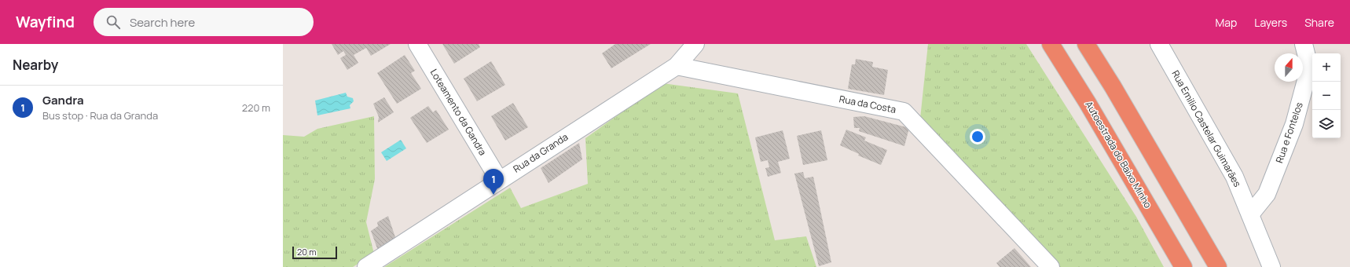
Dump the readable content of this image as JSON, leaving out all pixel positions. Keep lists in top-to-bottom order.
{
  "streets": {
    "highway": ["Autoestrada do Baixo Minho"],
    "street": [
      "Rua da Costa",
      "Loteamento da Gandra",
      "Rua Emilio Castelar Guimarães",
      "Rua e Fontelos",
      "Rua da Granda"
    ]
  },
  "crossings": [
    ["Rua da Costa", "Rua da Granda"],
    ["Loteamento da Gandra", "Rua da Granda"],
    ["Rua Emilio Castelar Guimarães", "Rua e Fontelos"]
  ],
  "scale_bar": "20 m",
  "north": "top",
  "page": {
    "header": "Wayfind",
    "search": "Search here",
    "nav": ["Map", "Layers", "Share"],
    "heading": "Nearby",
    "map_buttons": ["+", "−"],
    "list": [
      {
        "mark": "1",
        "name": "Gandra",
        "note": "Bus stop · Rua da Granda",
        "value": "220 m"
      }
    ],
    "pins": "1",
    "scale": "20 m"
  }
}
